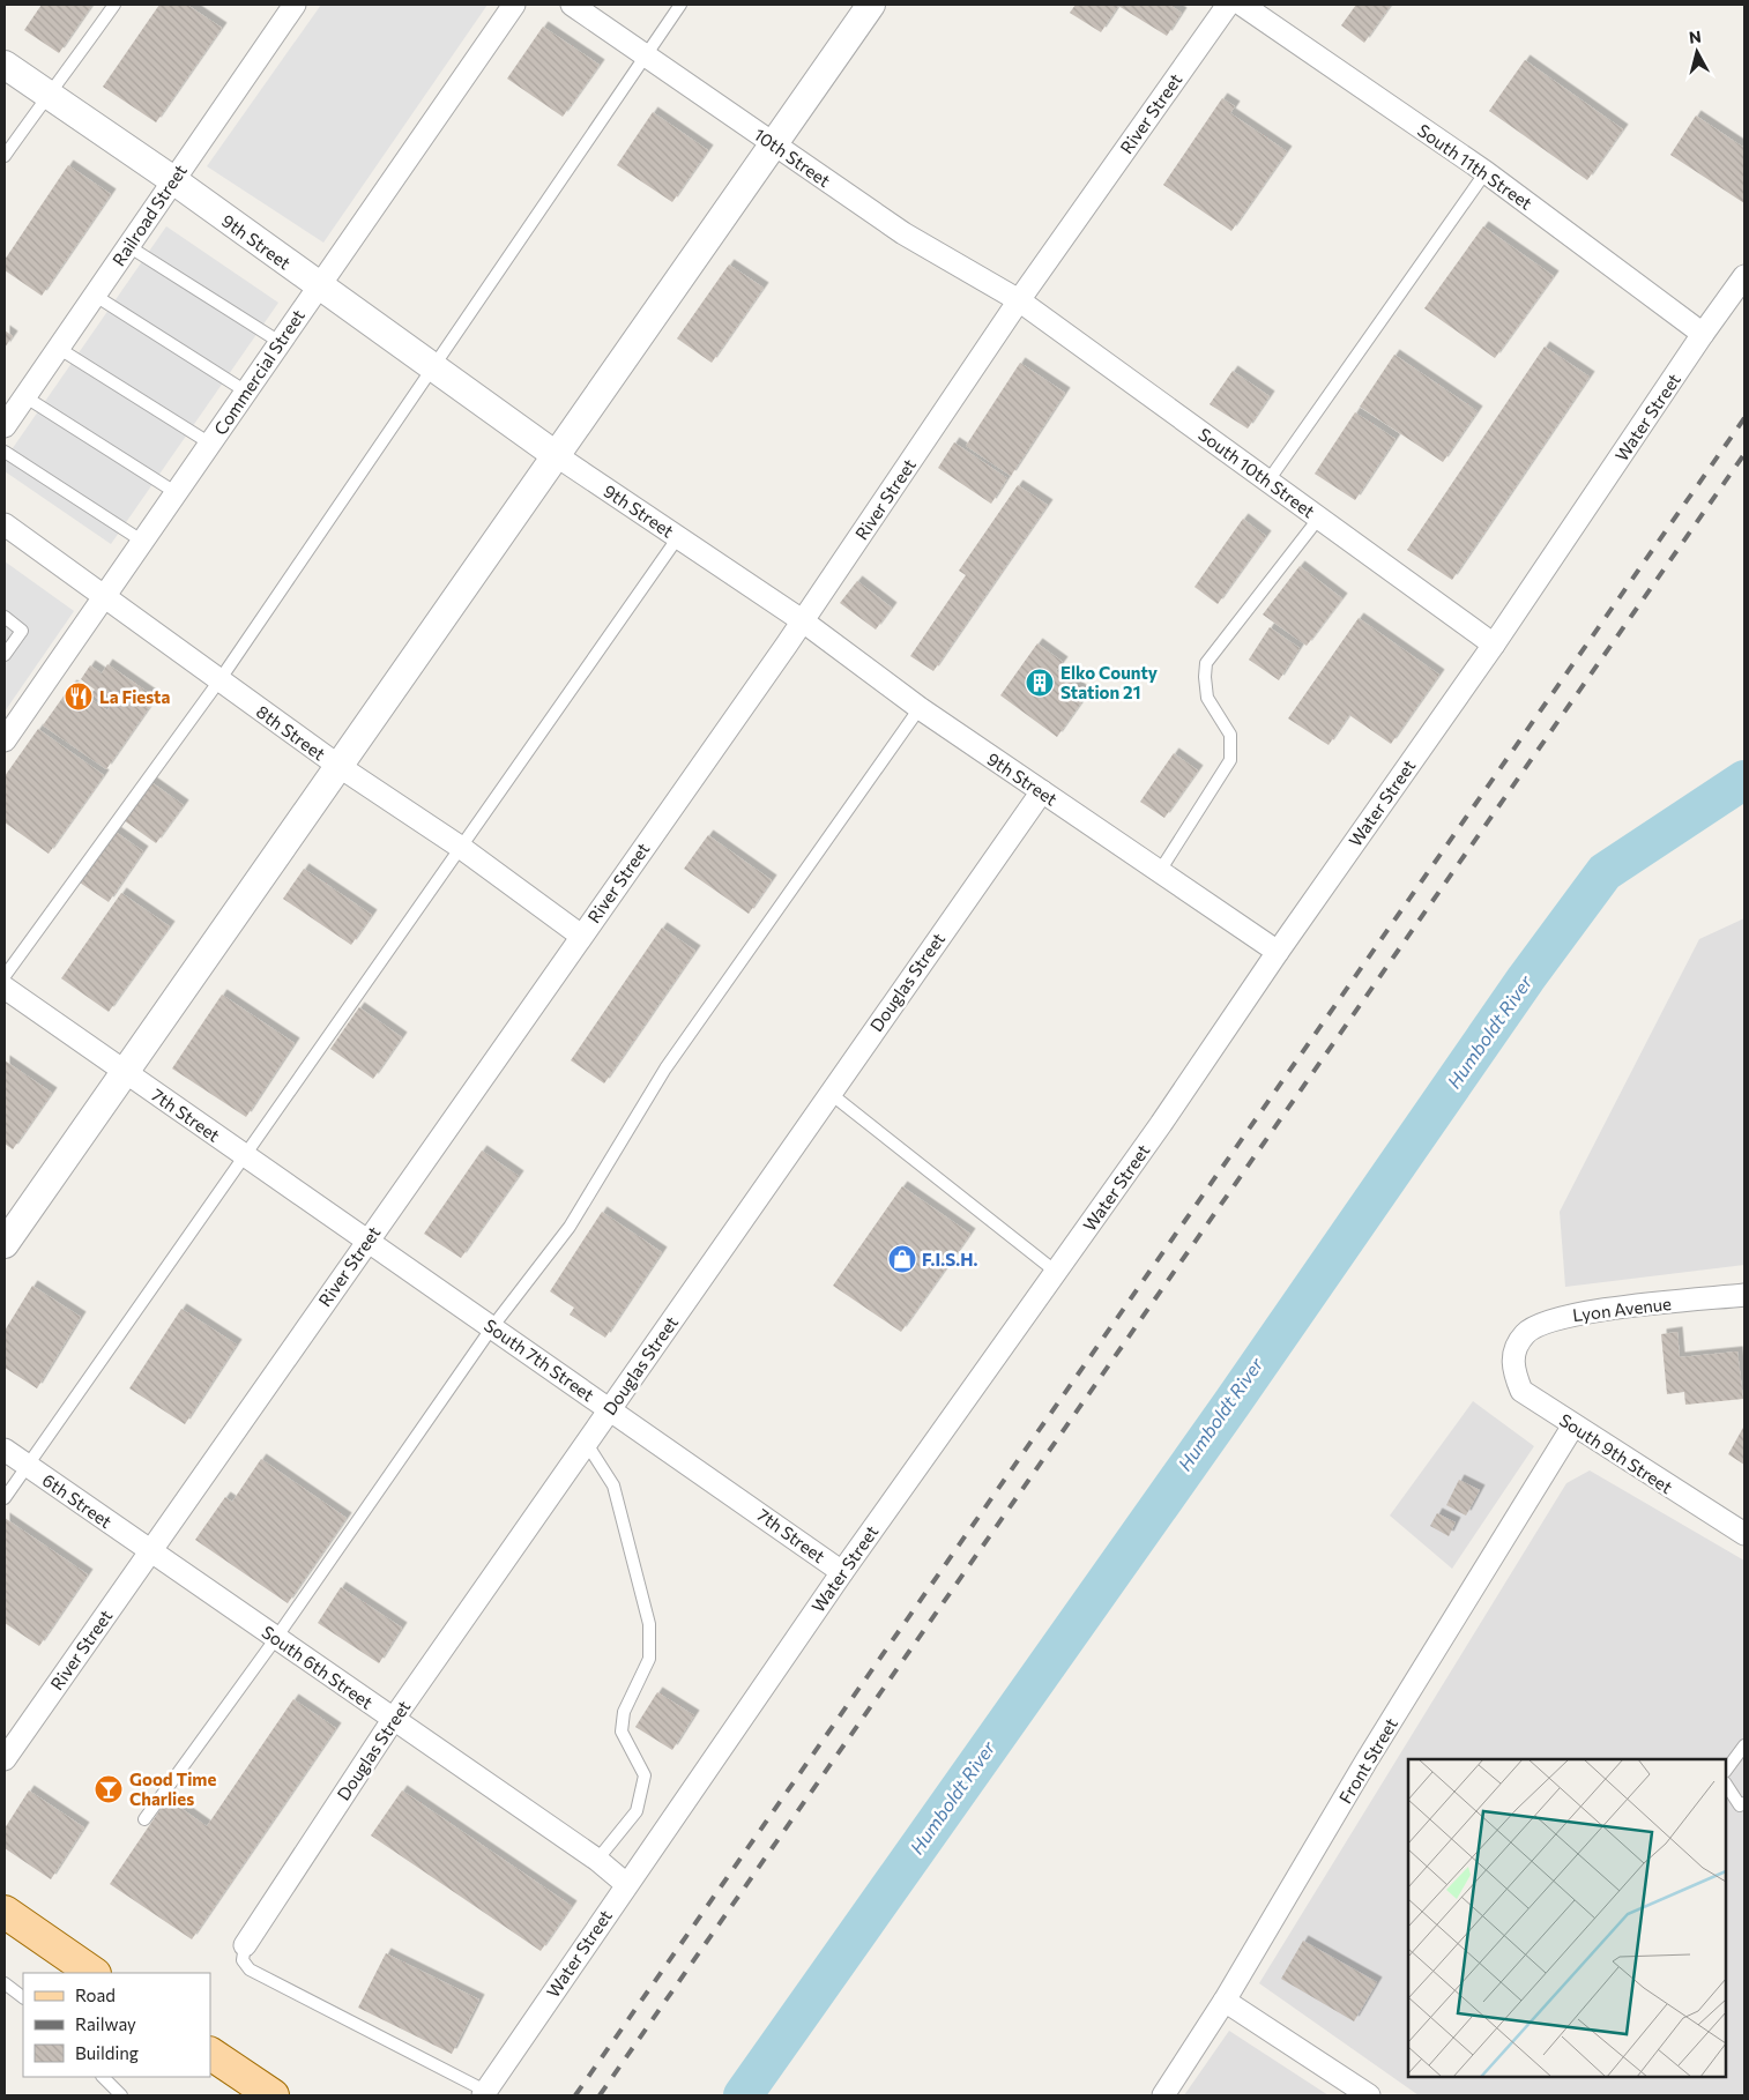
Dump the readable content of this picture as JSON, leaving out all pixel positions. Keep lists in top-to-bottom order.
{
  "streets": {
    "street": [
      "River Street",
      "10th Street",
      "South 11th Street",
      "Railroad Street",
      "9th Street",
      "Commercial Street",
      "Water Street",
      "South 10th Street",
      "8th Street",
      "Douglas Street",
      "7th Street",
      "Lyon Avenue",
      "South 7th Street",
      "South 9th Street",
      "6th Street",
      "South 6th Street",
      "Front Street"
    ]
  },
  "crossings": [
    ["River Street", "10th Street"],
    ["River Street", "9th Street"],
    ["River Street", "South 10th Street"],
    ["River Street", "8th Street"],
    ["River Street", "7th Street"],
    ["River Street", "South 7th Street"],
    ["River Street", "6th Street"],
    ["River Street", "South 6th Street"],
    ["10th Street", "South 10th Street"],
    ["South 11th Street", "Water Street"],
    ["Railroad Street", "9th Street"],
    ["9th Street", "Commercial Street"],
    ["9th Street", "Water Street"],
    ["9th Street", "Douglas Street"],
    ["Commercial Street", "8th Street"],
    ["Water Street", "South 10th Street"],
    ["Water Street", "7th Street"],
    ["Water Street", "South 6th Street"],
    ["Douglas Street", "South 7th Street"],
    ["Douglas Street", "South 6th Street"],
    ["7th Street", "South 7th Street"],
    ["Lyon Avenue", "South 9th Street"],
    ["South 9th Street", "Front Street"],
    ["6th Street", "South 6th Street"]
  ],
  "water": ["Humboldt River"],
  "places": {
    "building": ["Elko County Station 21"],
    "restaurant": ["La Fiesta"],
    "shop": ["F.I.S.H."],
    "bar": ["Good Time Charlies"]
  },
  "legend": ["Road", "Railway", "Building"],
  "north": "top"
}
